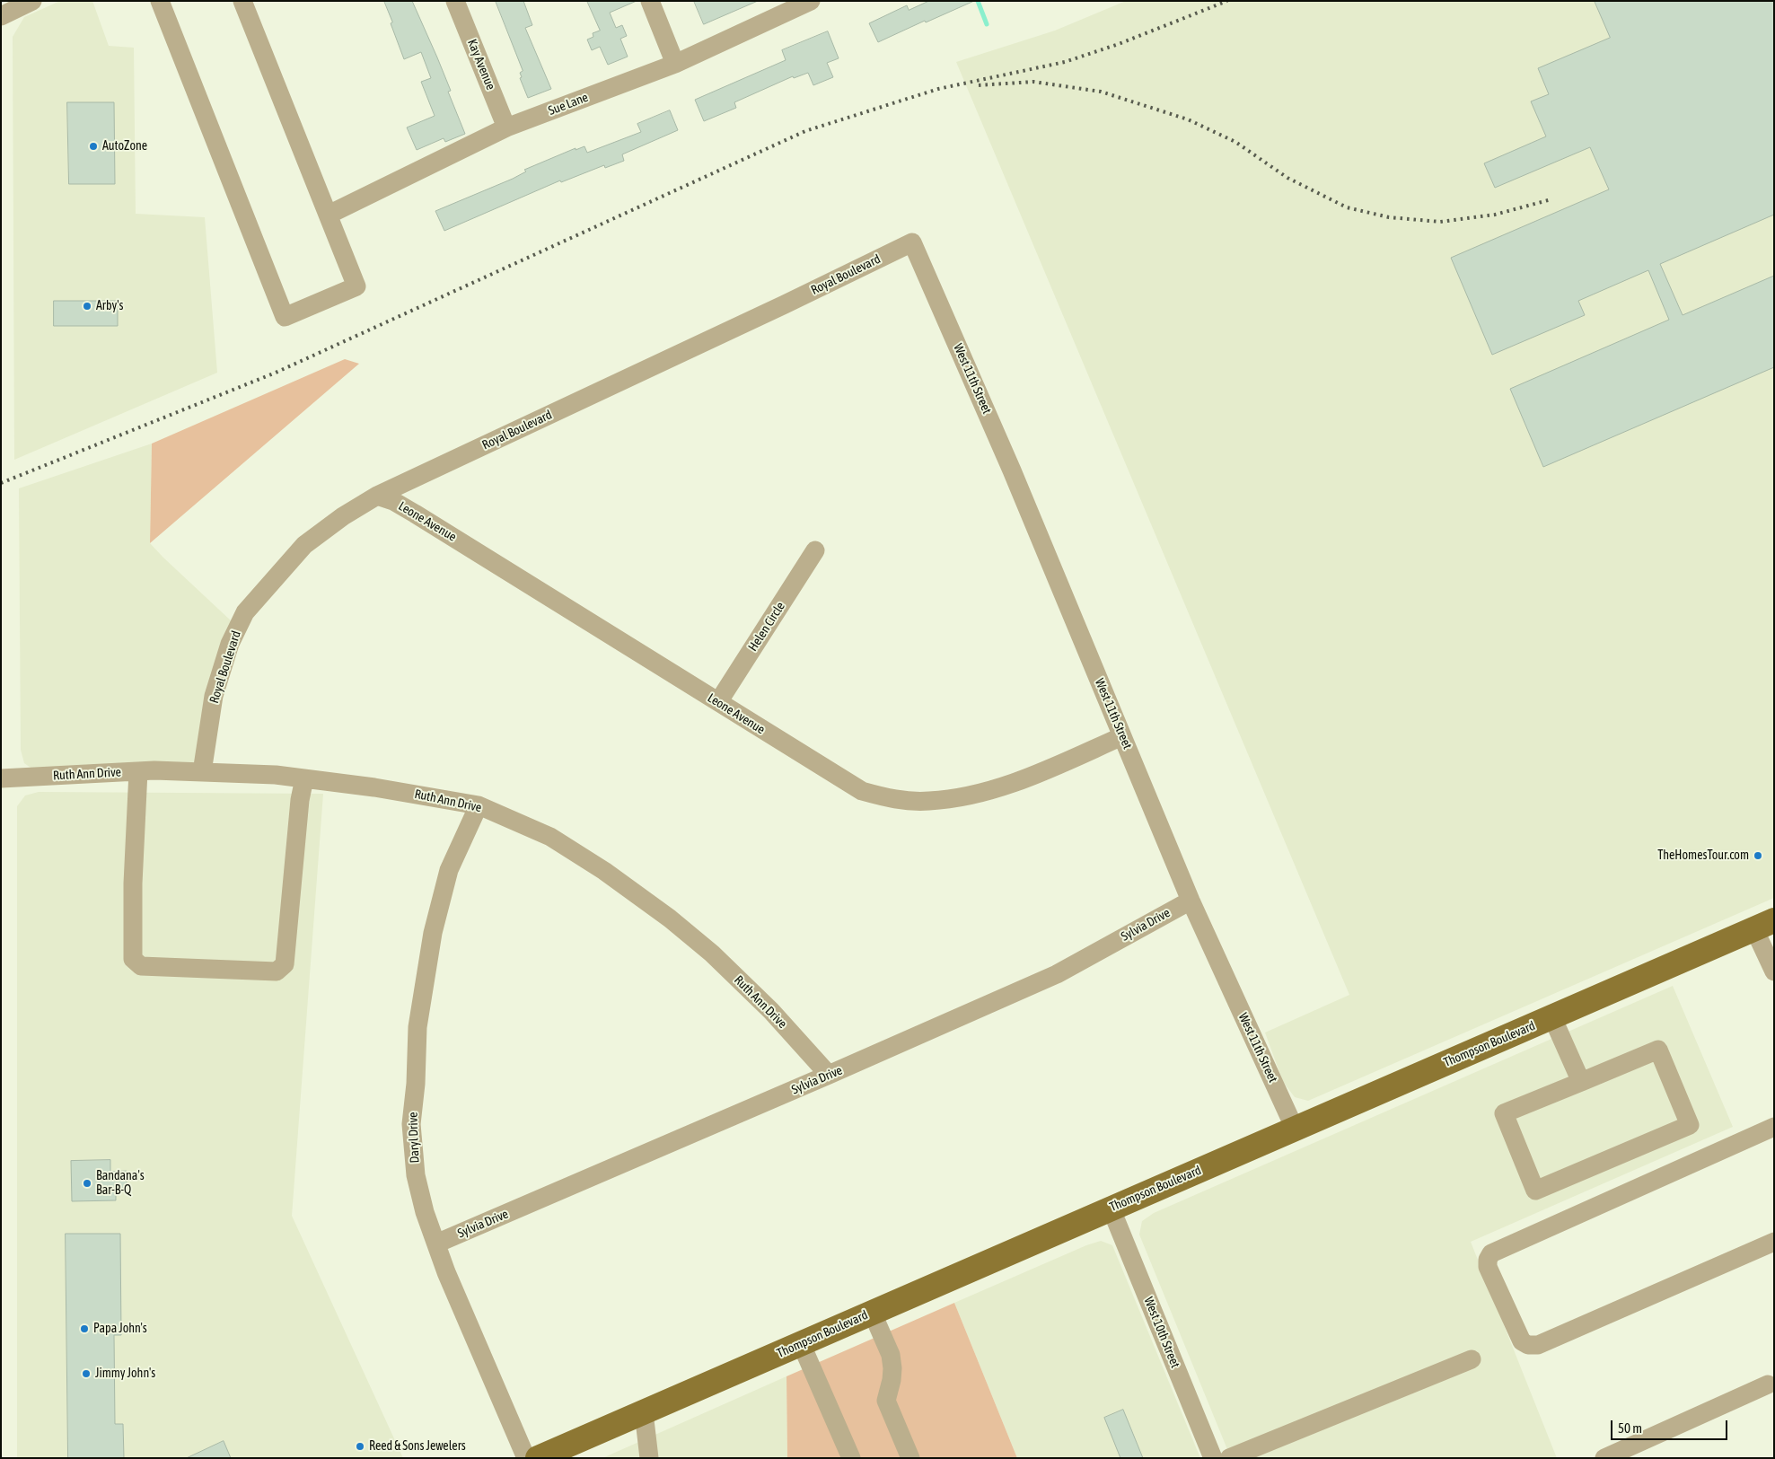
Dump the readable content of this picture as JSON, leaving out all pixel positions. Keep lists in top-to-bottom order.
{
  "streets": {
    "main road": ["Thompson Boulevard"],
    "street": [
      "Kay Avenue",
      "Sue Lane",
      "Royal Boulevard",
      "West 11th Street",
      "Leone Avenue",
      "Helen Circle",
      "Ruth Ann Drive",
      "Sylvia Drive",
      "Daryl Drive",
      "West 10th Street"
    ]
  },
  "crossings": [
    ["Kay Avenue", "Sue Lane"],
    ["Royal Boulevard", "West 11th Street"],
    ["Royal Boulevard", "Leone Avenue"],
    ["Royal Boulevard", "Ruth Ann Drive"],
    ["West 11th Street", "Leone Avenue"],
    ["West 11th Street", "Sylvia Drive"],
    ["West 11th Street", "Thompson Boulevard"],
    ["Leone Avenue", "Helen Circle"],
    ["Ruth Ann Drive", "Sylvia Drive"],
    ["Ruth Ann Drive", "Daryl Drive"],
    ["Sylvia Drive", "Daryl Drive"],
    ["Thompson Boulevard", "West 10th Street"]
  ],
  "places": [
    "AutoZone",
    "Arby's",
    "TheHomesTour.com",
    "Bandana's Bar-B-Q",
    "Papa John's",
    "Jimmy John's",
    "Reed & Sons Jewelers"
  ],
  "scale_bar": "50 m"
}
